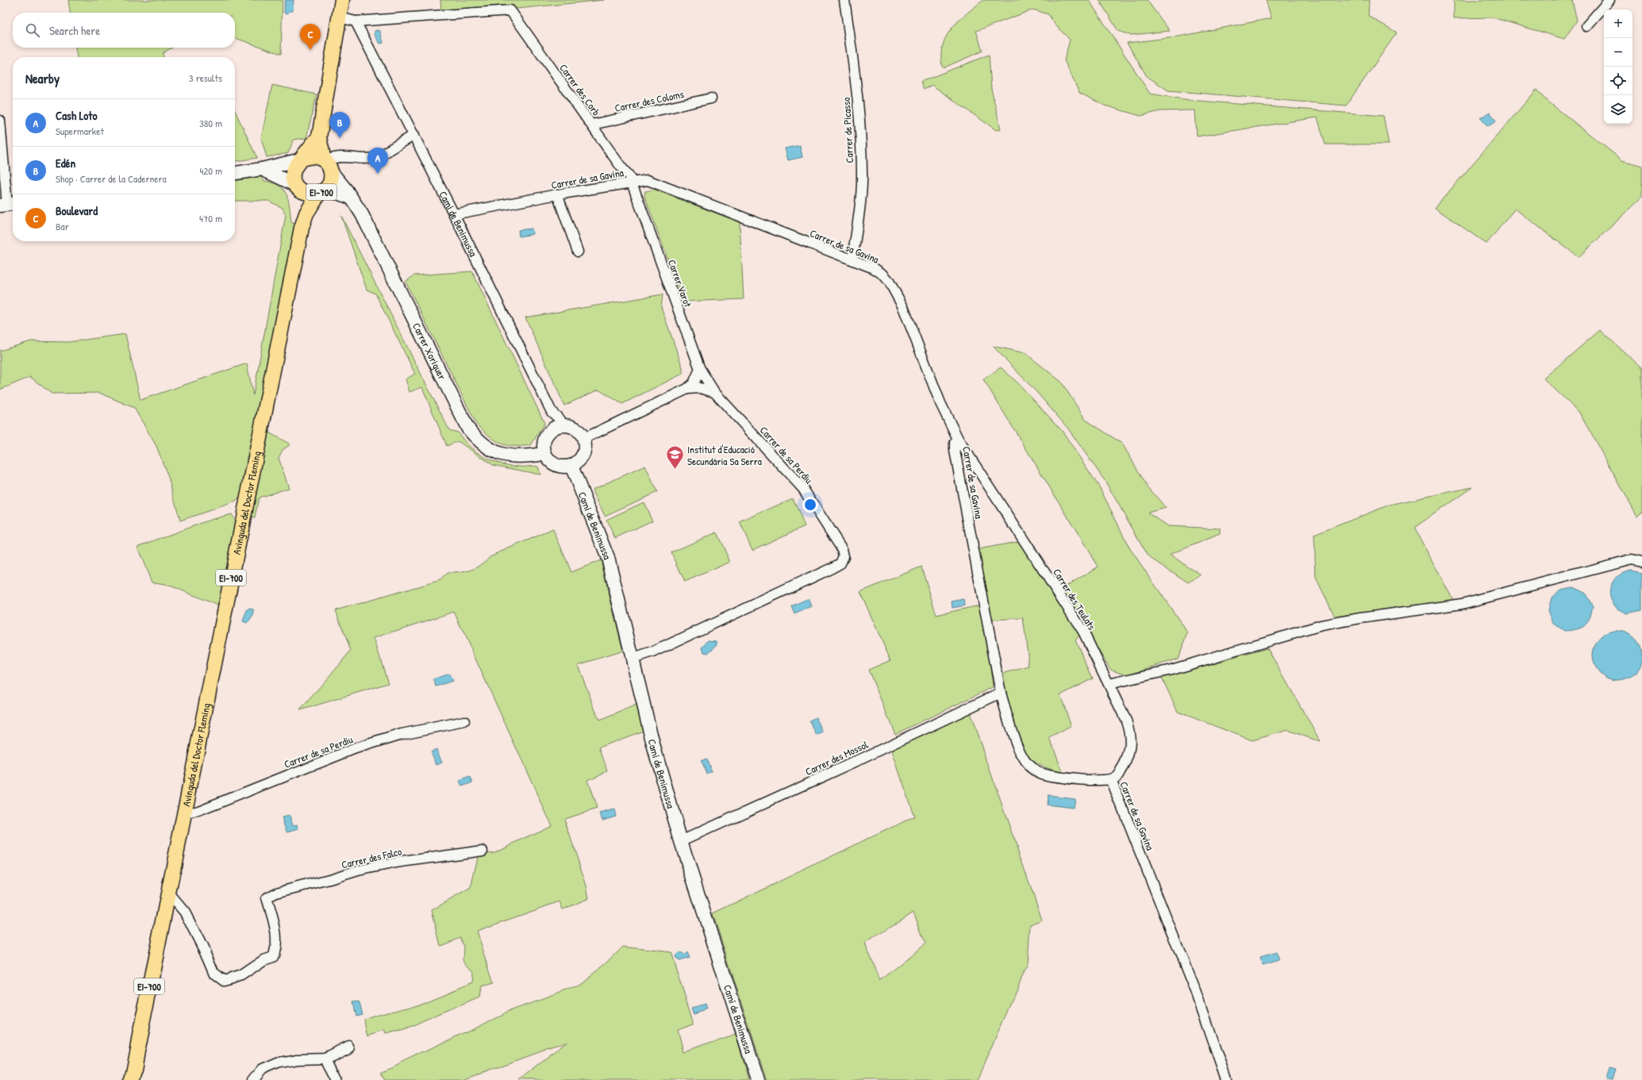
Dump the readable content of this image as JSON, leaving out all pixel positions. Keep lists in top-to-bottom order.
{
  "streets": {
    "main road": ["EI-700", "Avinguda del Doctor Fleming"],
    "street": [
      "Carrer des Corb",
      "Carrer des Coloms",
      "Carrer de Picasso",
      "Carrer de sa Gavina",
      "Camí de Benimussa",
      "Carrer Varot",
      "Carrer Xoriguer",
      "Carrer de sa Perdiu",
      "Carrer des Teulats",
      "Carrer des Mossol",
      "Carrer des Falco"
    ]
  },
  "crossings": [
    ["Carrer des Corb", "Carrer des Coloms"],
    ["Carrer des Corb", "Carrer de sa Gavina"],
    ["Carrer des Corb", "Camí de Benimussa"],
    ["Carrer des Corb", "Carrer Varot"],
    ["Carrer de Picasso", "Carrer de sa Gavina"],
    ["Carrer de sa Gavina", "Camí de Benimussa"],
    ["Carrer de sa Gavina", "Carrer Varot"],
    ["Carrer de sa Gavina", "Carrer des Teulats"],
    ["Carrer de sa Gavina", "Carrer des Mossol"],
    ["EI-700", "Carrer Xoriguer"],
    ["EI-700", "Avinguda del Doctor Fleming"],
    ["EI-700", "Carrer des Falco"],
    ["Camí de Benimussa", "Carrer Xoriguer"],
    ["Camí de Benimussa", "Carrer de sa Perdiu"],
    ["Camí de Benimussa", "Carrer des Mossol"],
    ["Carrer Varot", "Carrer de sa Perdiu"],
    ["Carrer Xoriguer", "Avinguda del Doctor Fleming"],
    ["Carrer de sa Perdiu", "Avinguda del Doctor Fleming"],
    ["Avinguda del Doctor Fleming", "Carrer des Falco"]
  ],
  "places": {
    "school or university": ["Institut d'Educació Secundària Sa Serra"]
  },
  "page": {
    "map_buttons": ["+", "−"],
    "search": "Search here",
    "pins": ["C", "B", "A"],
    "heading": ["Nearby", "3 results"],
    "list": [
      {
        "mark": "A",
        "name": "Cash Loto",
        "note": "Supermarket",
        "value": "380 m"
      },
      {
        "mark": "B",
        "name": "Edén",
        "note": "Shop · Carrer de la Cadernera",
        "value": "420 m"
      },
      {
        "mark": "C",
        "name": "Boulevard",
        "note": "Bar",
        "value": "470 m"
      }
    ]
  }
}
